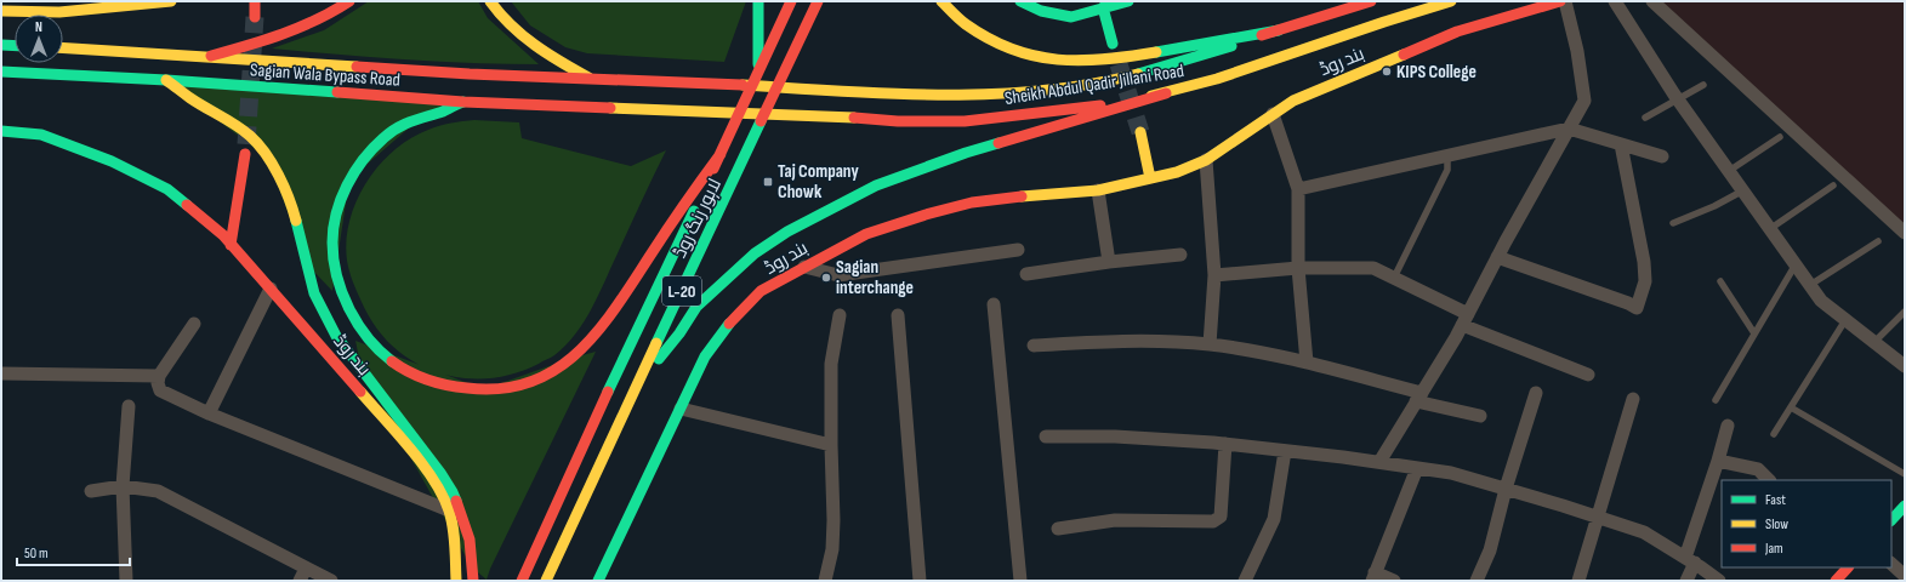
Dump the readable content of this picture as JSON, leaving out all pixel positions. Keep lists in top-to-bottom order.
{
  "streets": {
    "main road": [
      "بند روڈ",
      "Sagian Wala Bypass Road",
      "Sheikh Abdul Qadir Jillani Road",
      "لاہور رنگ روڈ",
      "L-20"
    ]
  },
  "crossings": [
    ["Sagian Wala Bypass Road", "Sheikh Abdul Qadir Jillani Road"]
  ],
  "places": {
    "other": ["KIPS College", "Sagian interchange"],
    "transit": ["Taj Company Chowk"]
  },
  "legend": ["Fast", "Slow", "Jam"],
  "scale_bar": "50 m",
  "north": "top"
}
